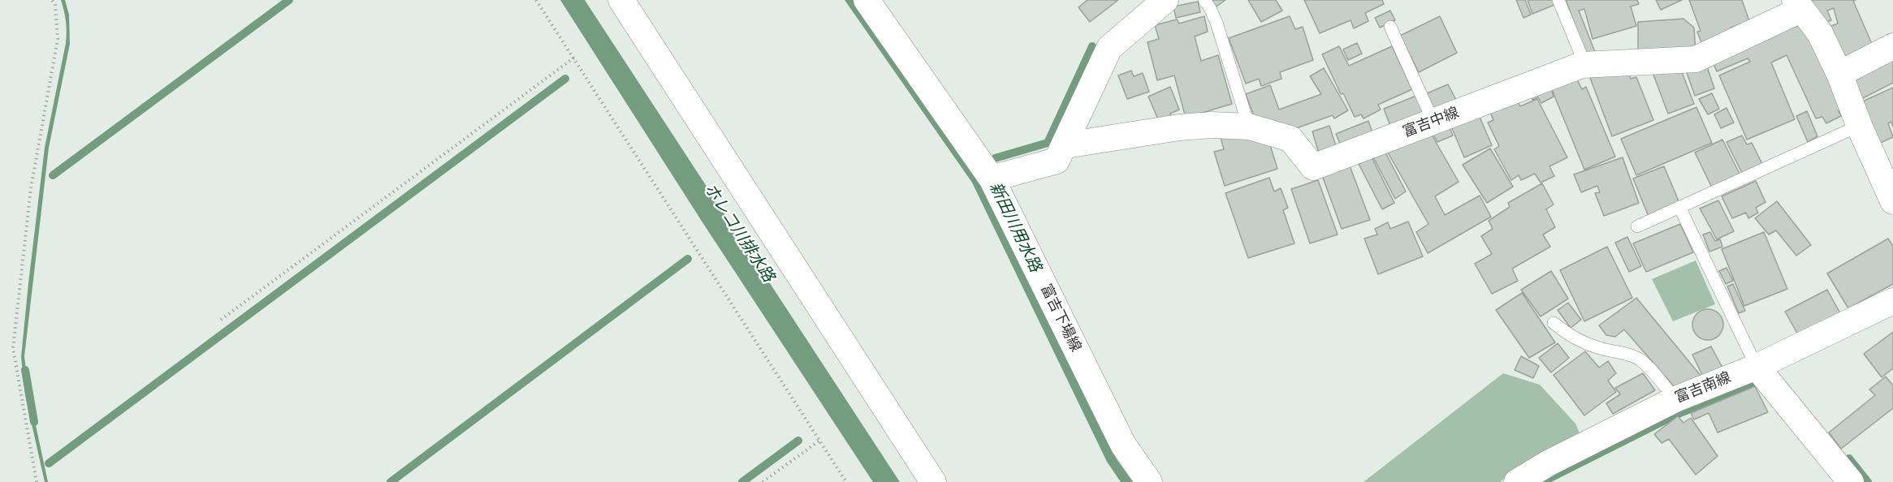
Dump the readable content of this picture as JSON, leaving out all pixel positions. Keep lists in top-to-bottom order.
{
  "streets": {
    "street": ["富吉中線", "富吉下場線", "富吉南線"]
  },
  "water": ["新田川用水路", "ホレコ川排水路"]
}
